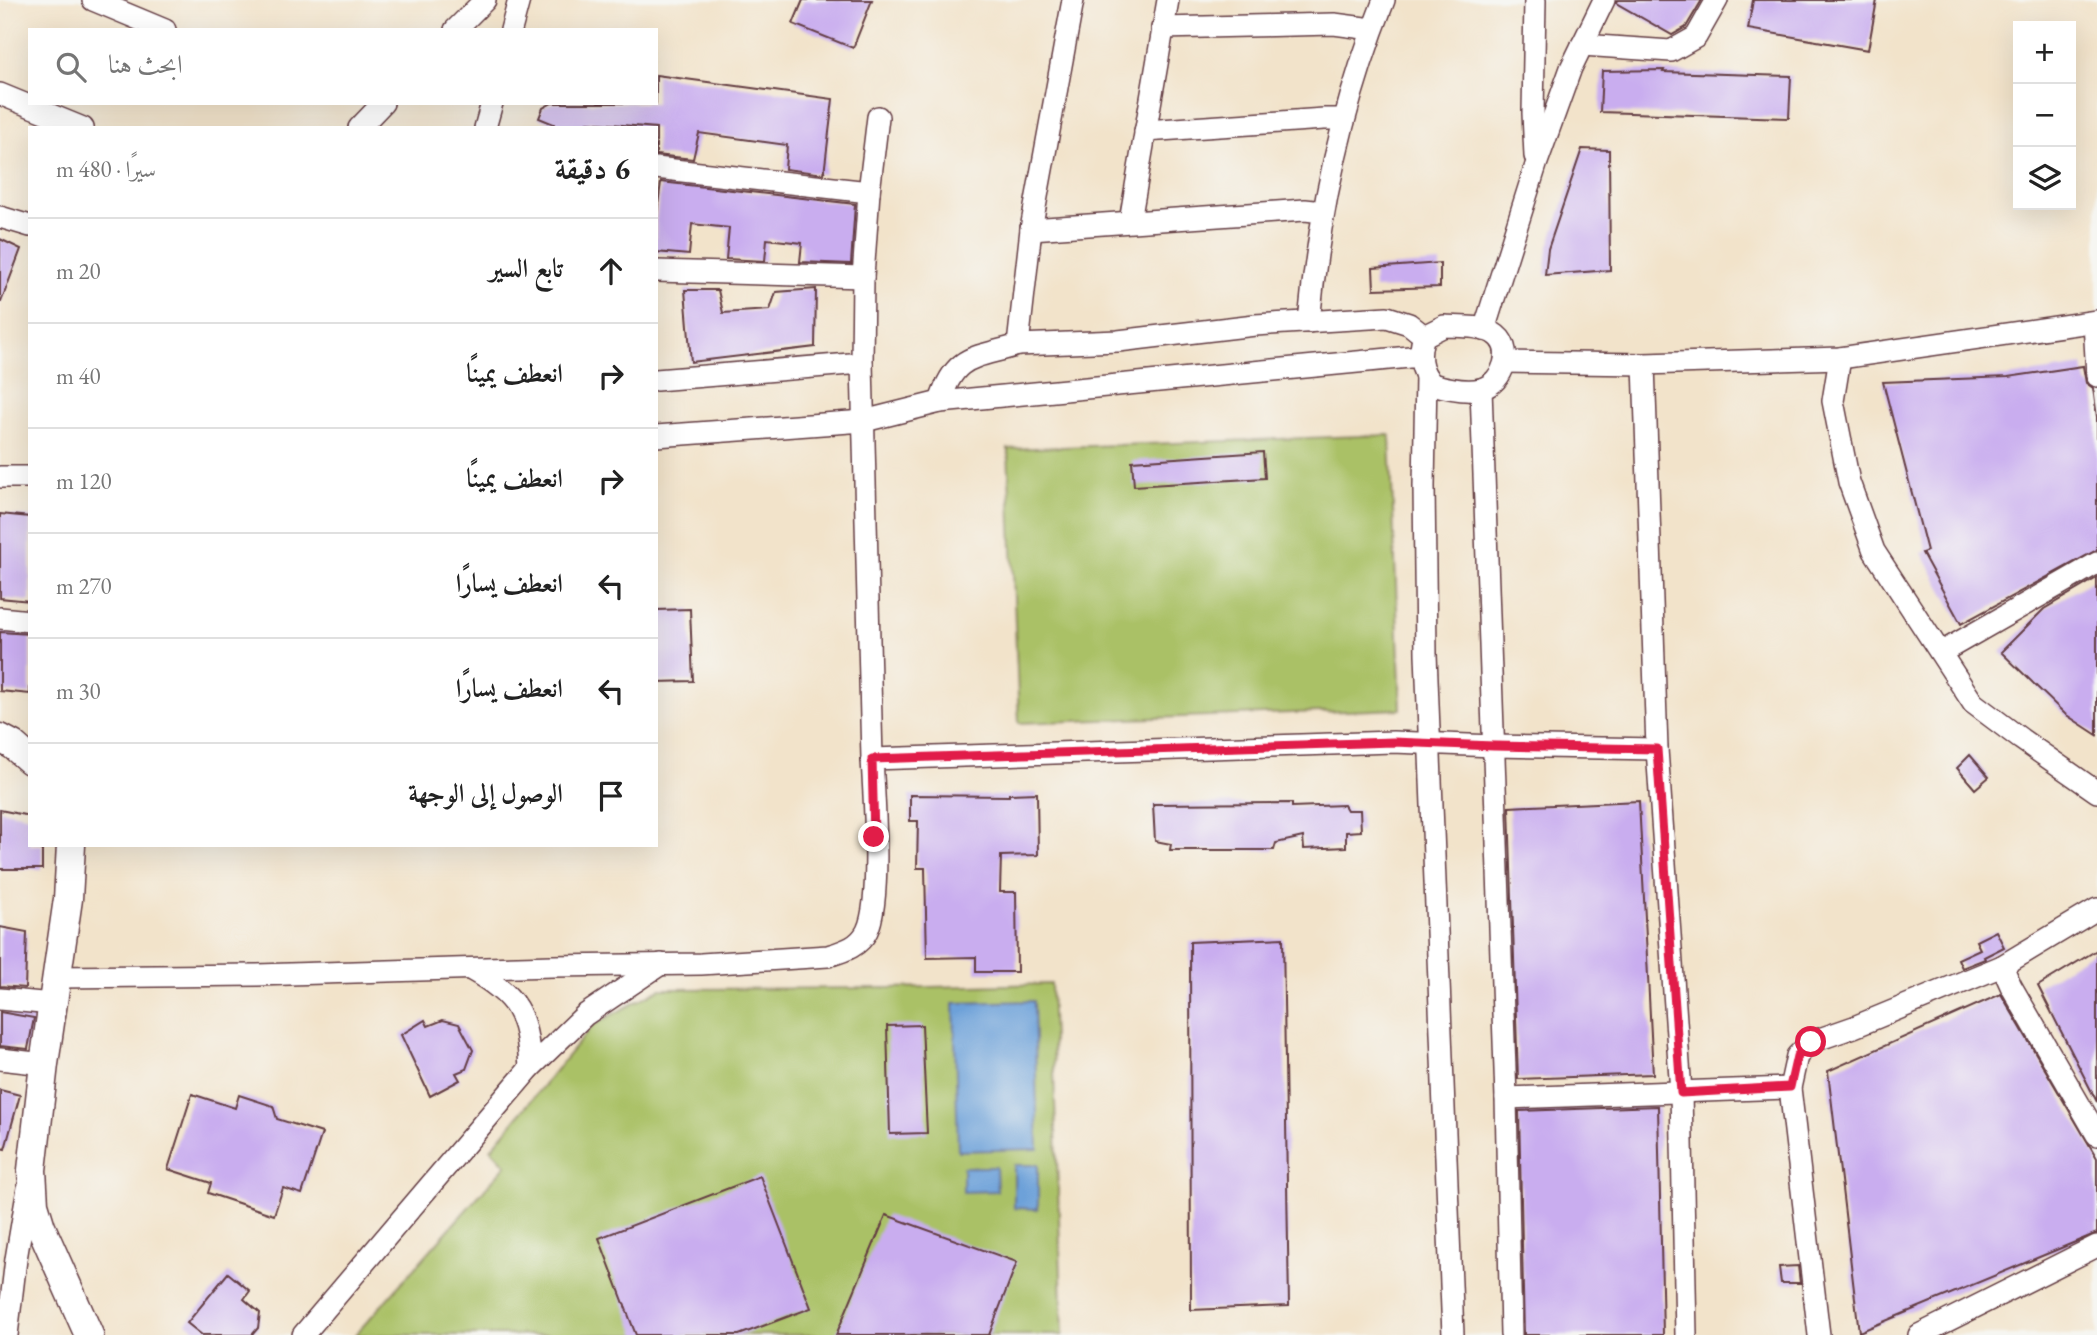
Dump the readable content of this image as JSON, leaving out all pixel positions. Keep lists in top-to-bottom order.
{
  "page": {
    "map_buttons": ["+", "−"],
    "search": "ابحث هنا",
    "heading": ["6 دقيقة", "سيرًا · 480 m"],
    "list": [
      ["تابع السير", "20 m"],
      ["انعطف يمينًا", "40 m"],
      ["انعطف يمينًا", "120 m"],
      ["انعطف يسارًا", "270 m"],
      ["انعطف يسارًا", "30 m"],
      "الوصول إلى الوجهة"
    ]
  }
}
